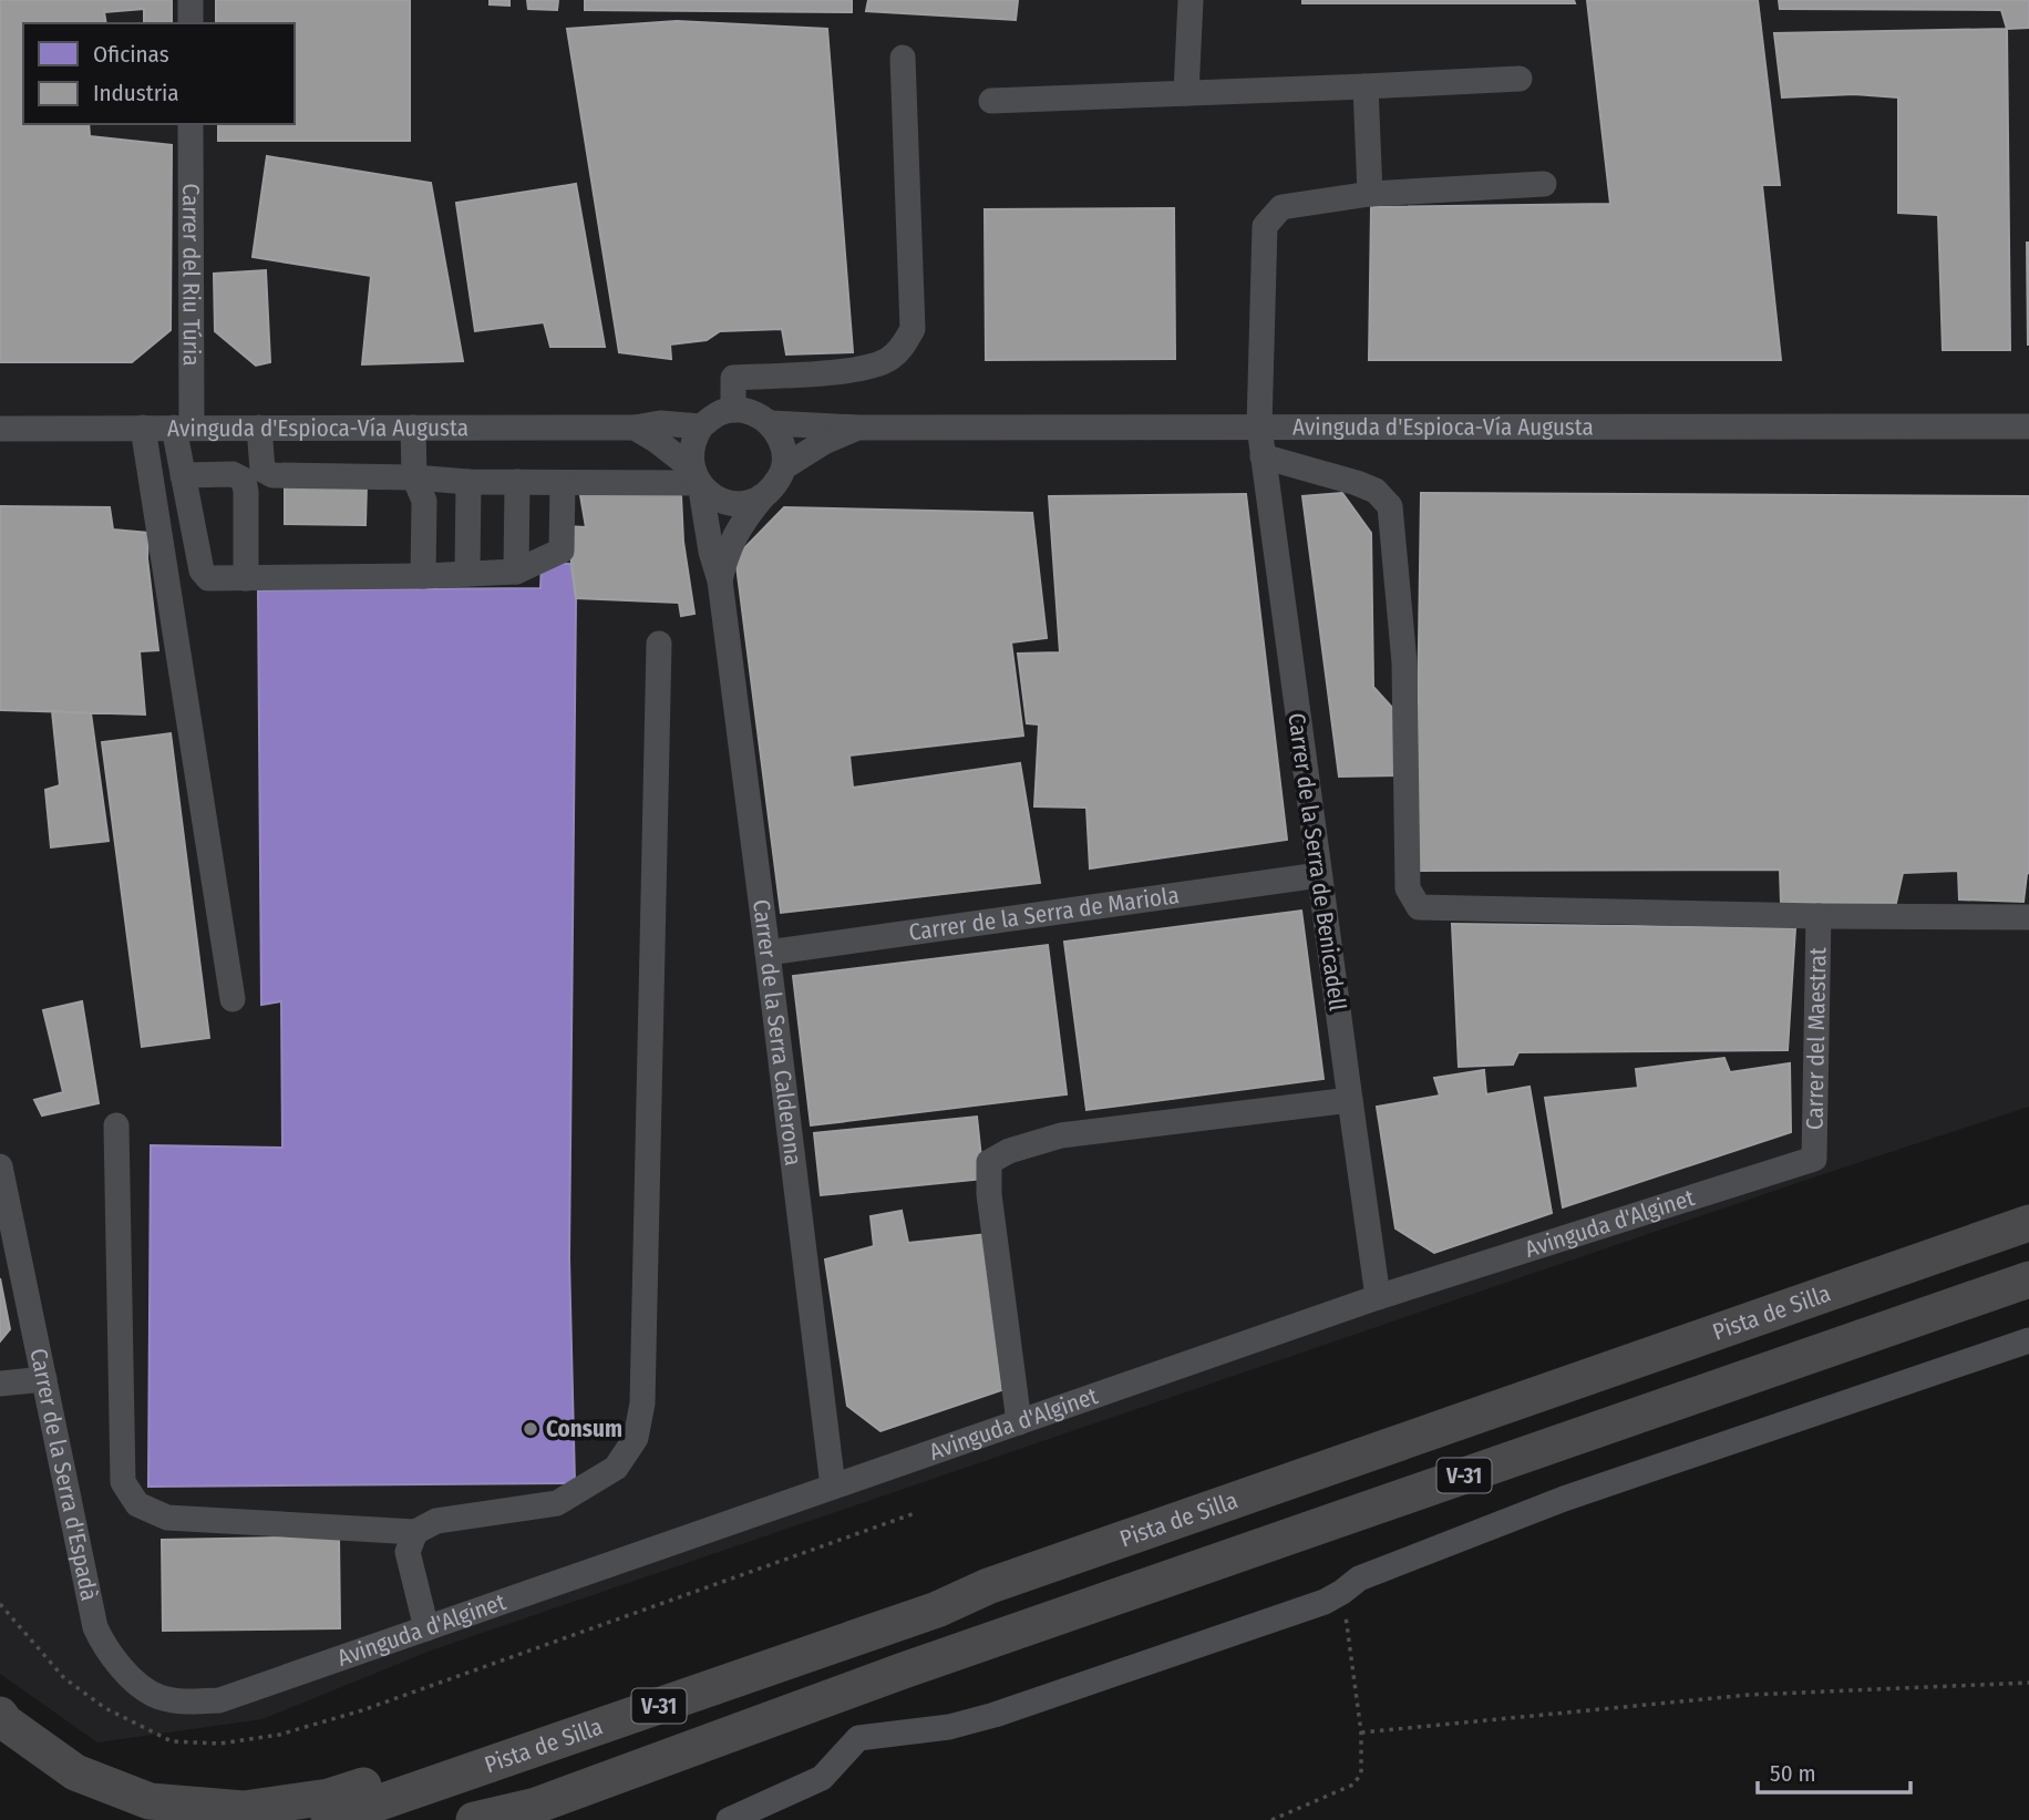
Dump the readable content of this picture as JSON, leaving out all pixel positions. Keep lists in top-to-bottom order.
{
  "streets": {
    "highway": ["Pista de Silla", "V-31"],
    "street": [
      "Carrer del Riu Túria",
      "Avinguda d'Espioca-Vía Augusta",
      "Carrer de la Serra de Benicadell",
      "Carrer de la Serra de Mariola",
      "Carrer de la Serra Calderona",
      "Carrer del Maestrat",
      "Avinguda d'Alginet",
      "Carrer de la Serra d'Espadà"
    ]
  },
  "crossings": [
    ["Carrer del Riu Túria", "Avinguda d'Espioca-Vía Augusta"],
    ["Avinguda d'Espioca-Vía Augusta", "Carrer de la Serra de Benicadell"],
    ["Avinguda d'Espioca-Vía Augusta", "Carrer de la Serra Calderona"],
    ["Carrer de la Serra de Benicadell", "Carrer de la Serra de Mariola"],
    ["Carrer de la Serra de Benicadell", "Avinguda d'Alginet"],
    ["Carrer de la Serra de Mariola", "Carrer de la Serra Calderona"],
    ["Carrer de la Serra Calderona", "Avinguda d'Alginet"],
    ["Carrer del Maestrat", "Avinguda d'Alginet"],
    ["Avinguda d'Alginet", "Carrer de la Serra d'Espadà"]
  ],
  "places": ["Consum"],
  "legend": ["Oficinas", "Industria"],
  "scale_bar": "50 m"
}
